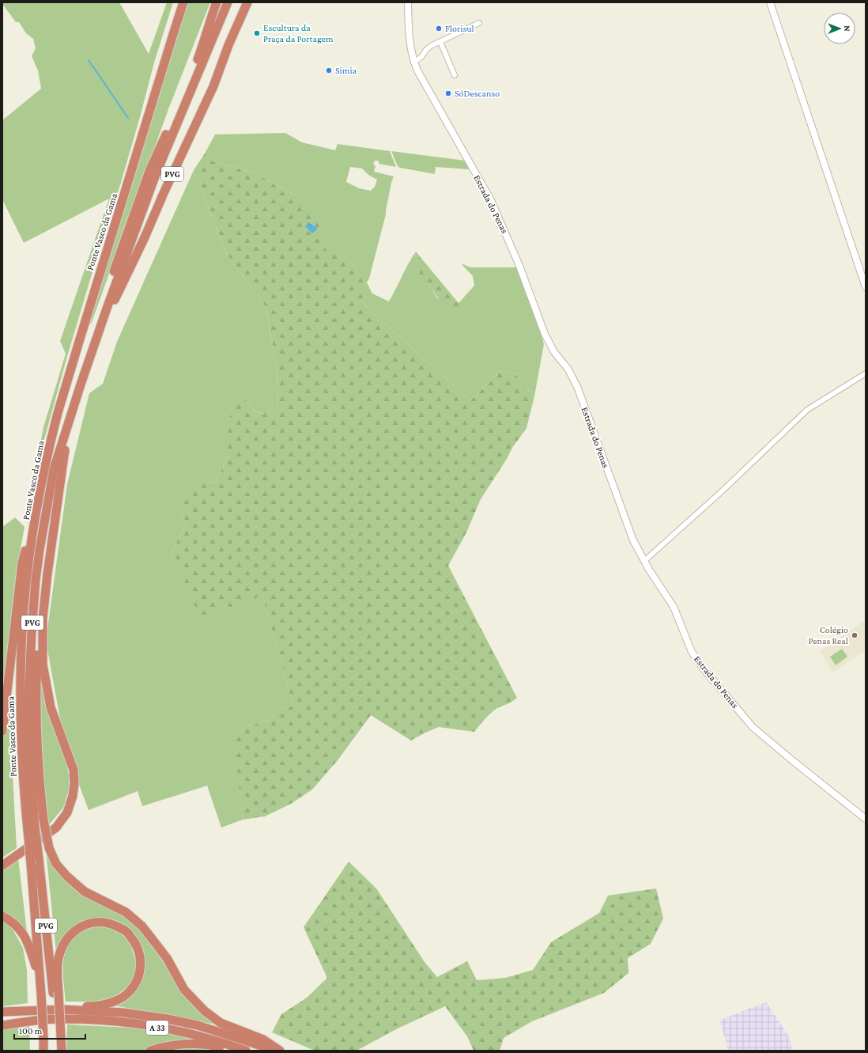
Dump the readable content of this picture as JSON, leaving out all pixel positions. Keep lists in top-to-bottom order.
{
  "streets": {
    "highway": ["PVG", "Ponte Vasco da Gama", "A 33"],
    "street": ["Estrada do Penas"]
  },
  "places": [
    "Florisul",
    "Escultura da Praça da Portagem",
    "Simia",
    "SóDescanso",
    "Colégio Penas Real"
  ],
  "scale_bar": "100 m",
  "north": "right"
}
